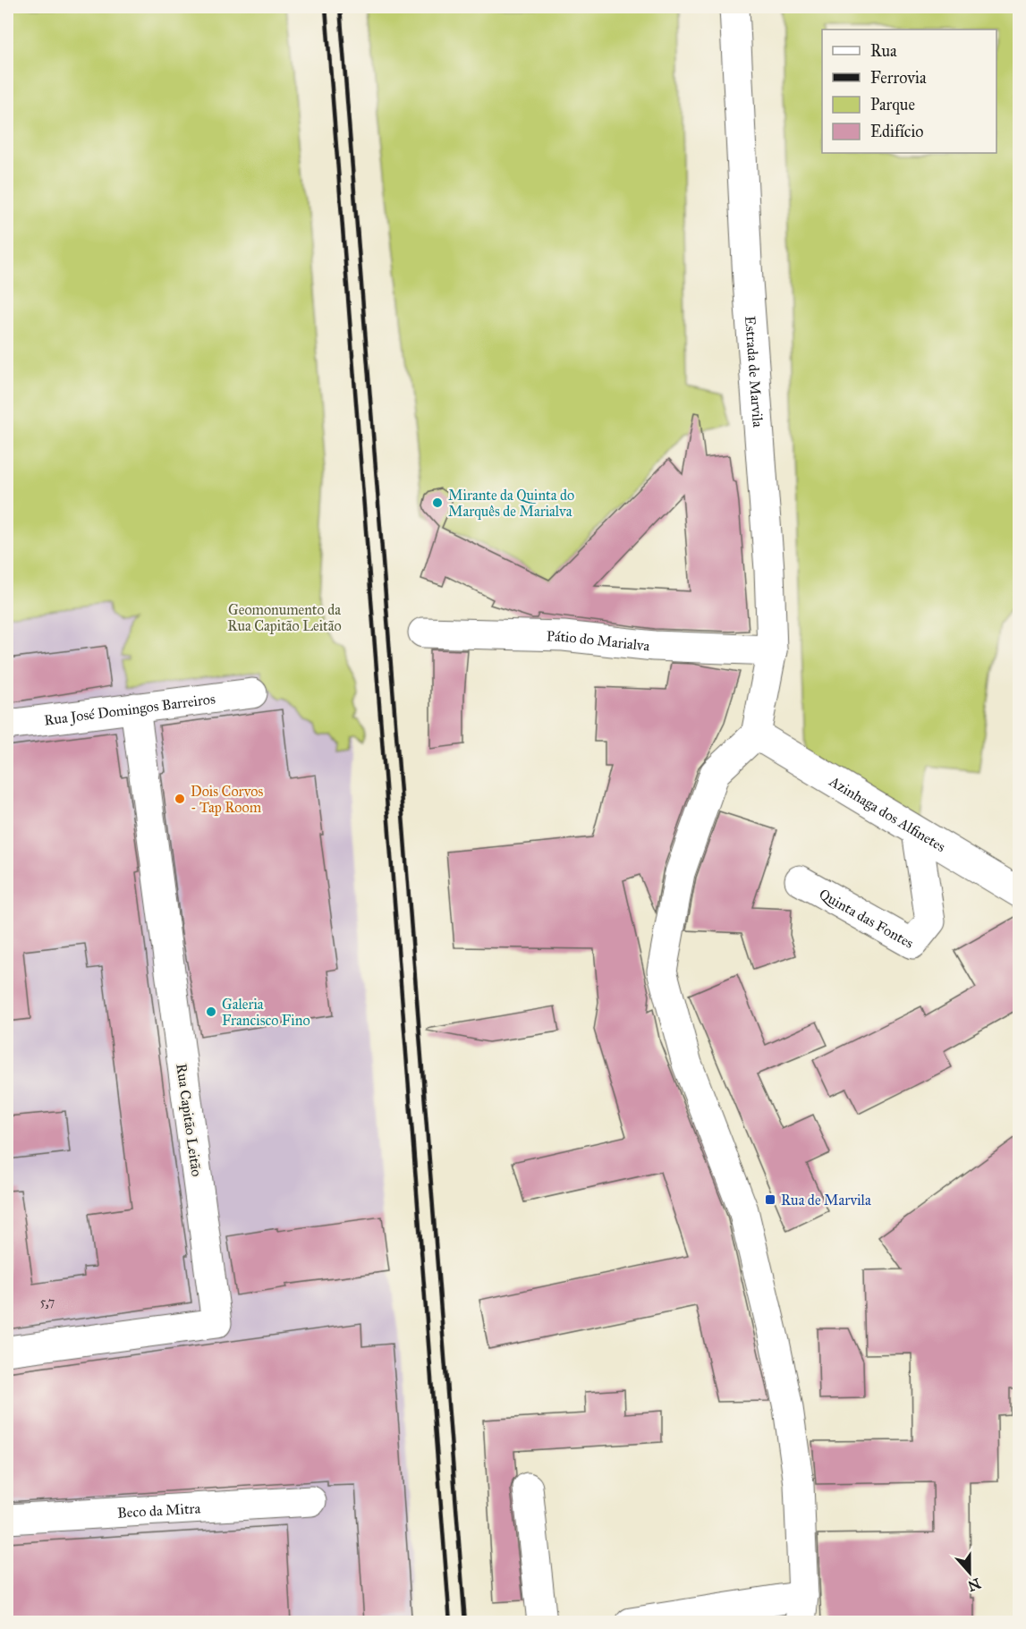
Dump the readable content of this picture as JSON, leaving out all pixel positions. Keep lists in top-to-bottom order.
{
  "streets": {
    "street": [
      "Estrada de Marvila",
      "Pátio do Marialva",
      "Rua José Domingos Barreiros",
      "Azinhaga dos Alfinetes",
      "Quinta das Fontes",
      "Rua Capitão Leitão",
      "Beco da Mitra"
    ]
  },
  "crossings": [
    ["Estrada de Marvila", "Pátio do Marialva"],
    ["Estrada de Marvila", "Azinhaga dos Alfinetes"],
    ["Rua José Domingos Barreiros", "Rua Capitão Leitão"],
    ["Azinhaga dos Alfinetes", "Quinta das Fontes"]
  ],
  "parks": ["Geomonumento da Rua Capitão Leitão"],
  "places": {
    "other": ["Mirante da Quinta do Marquês de Marialva", "Dois Corvos - Tap Room", "Galeria Francisco Fino"],
    "transit": ["Rua de Marvila"]
  },
  "house_numbers": ["5,7"],
  "legend": [
    "Rua",
    "Ferrovia",
    "Parque",
    "Edifício"
  ],
  "north": "bottom"
}
